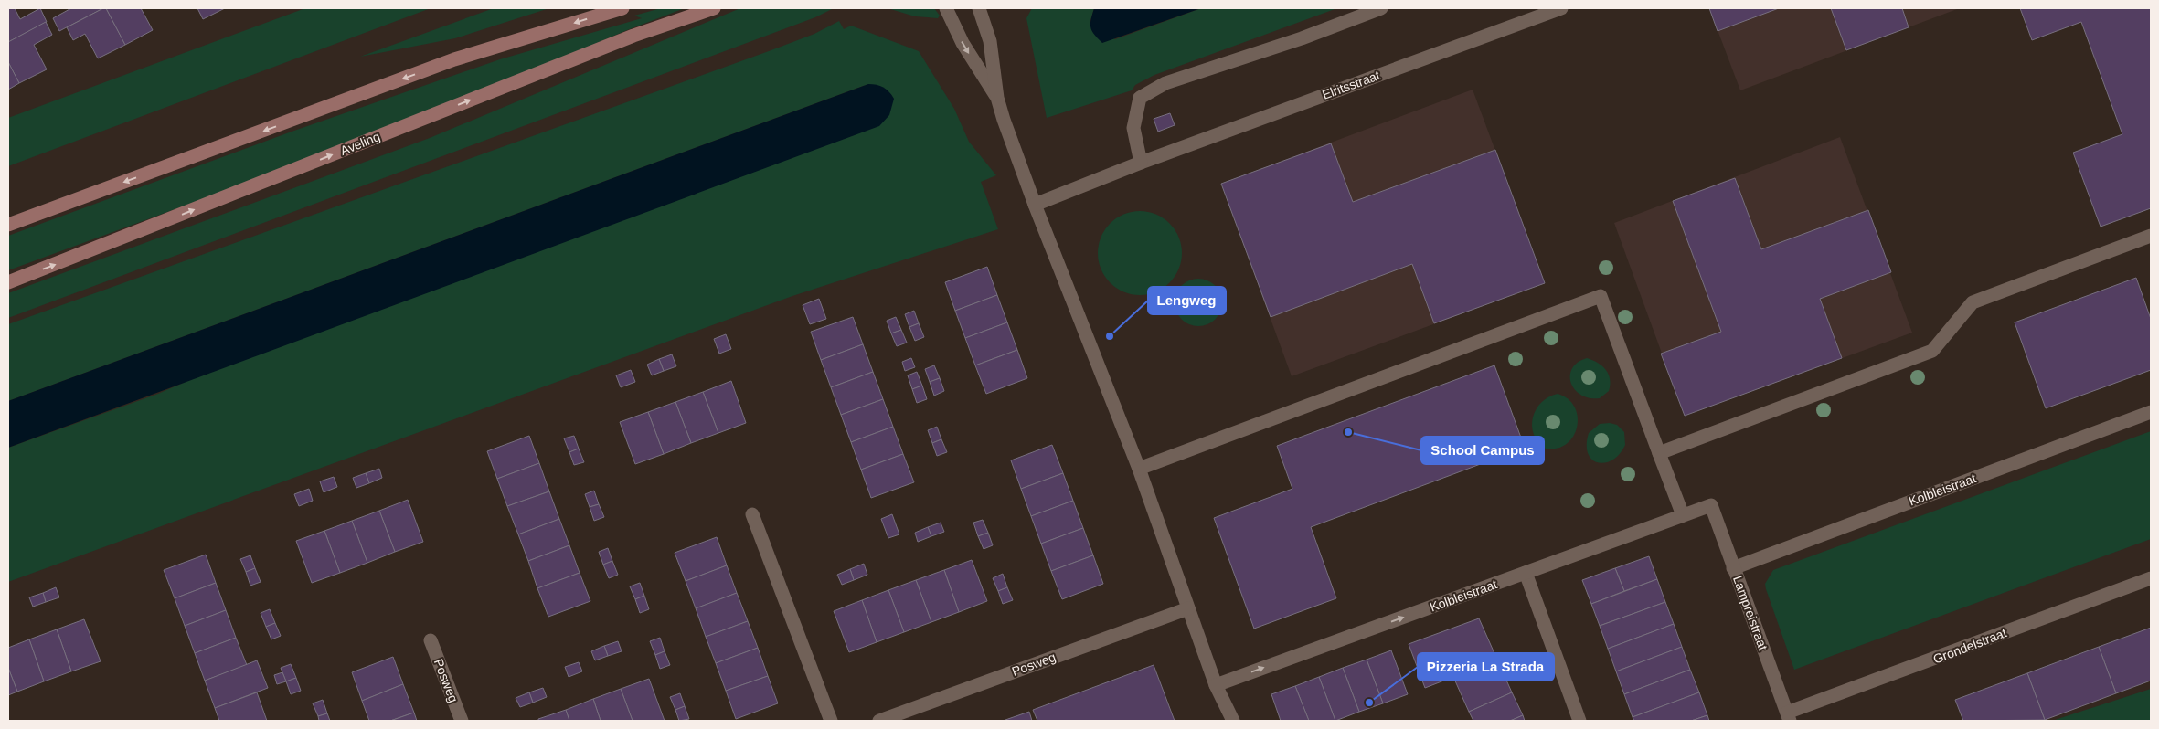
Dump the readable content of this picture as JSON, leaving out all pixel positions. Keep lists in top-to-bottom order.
{
  "streets": {
    "main road": ["Aveling"],
    "street": [
      "Elritsstraat",
      "Kolbleistraat",
      "Lampreistraat",
      "Grondelstraat",
      "Posweg"
    ]
  },
  "crossings": [
    ["Kolbleistraat", "Lampreistraat"],
    ["Lampreistraat", "Grondelstraat"]
  ],
  "places": ["Lengweg", "School Campus", "Pizzeria La Strada"]
}
